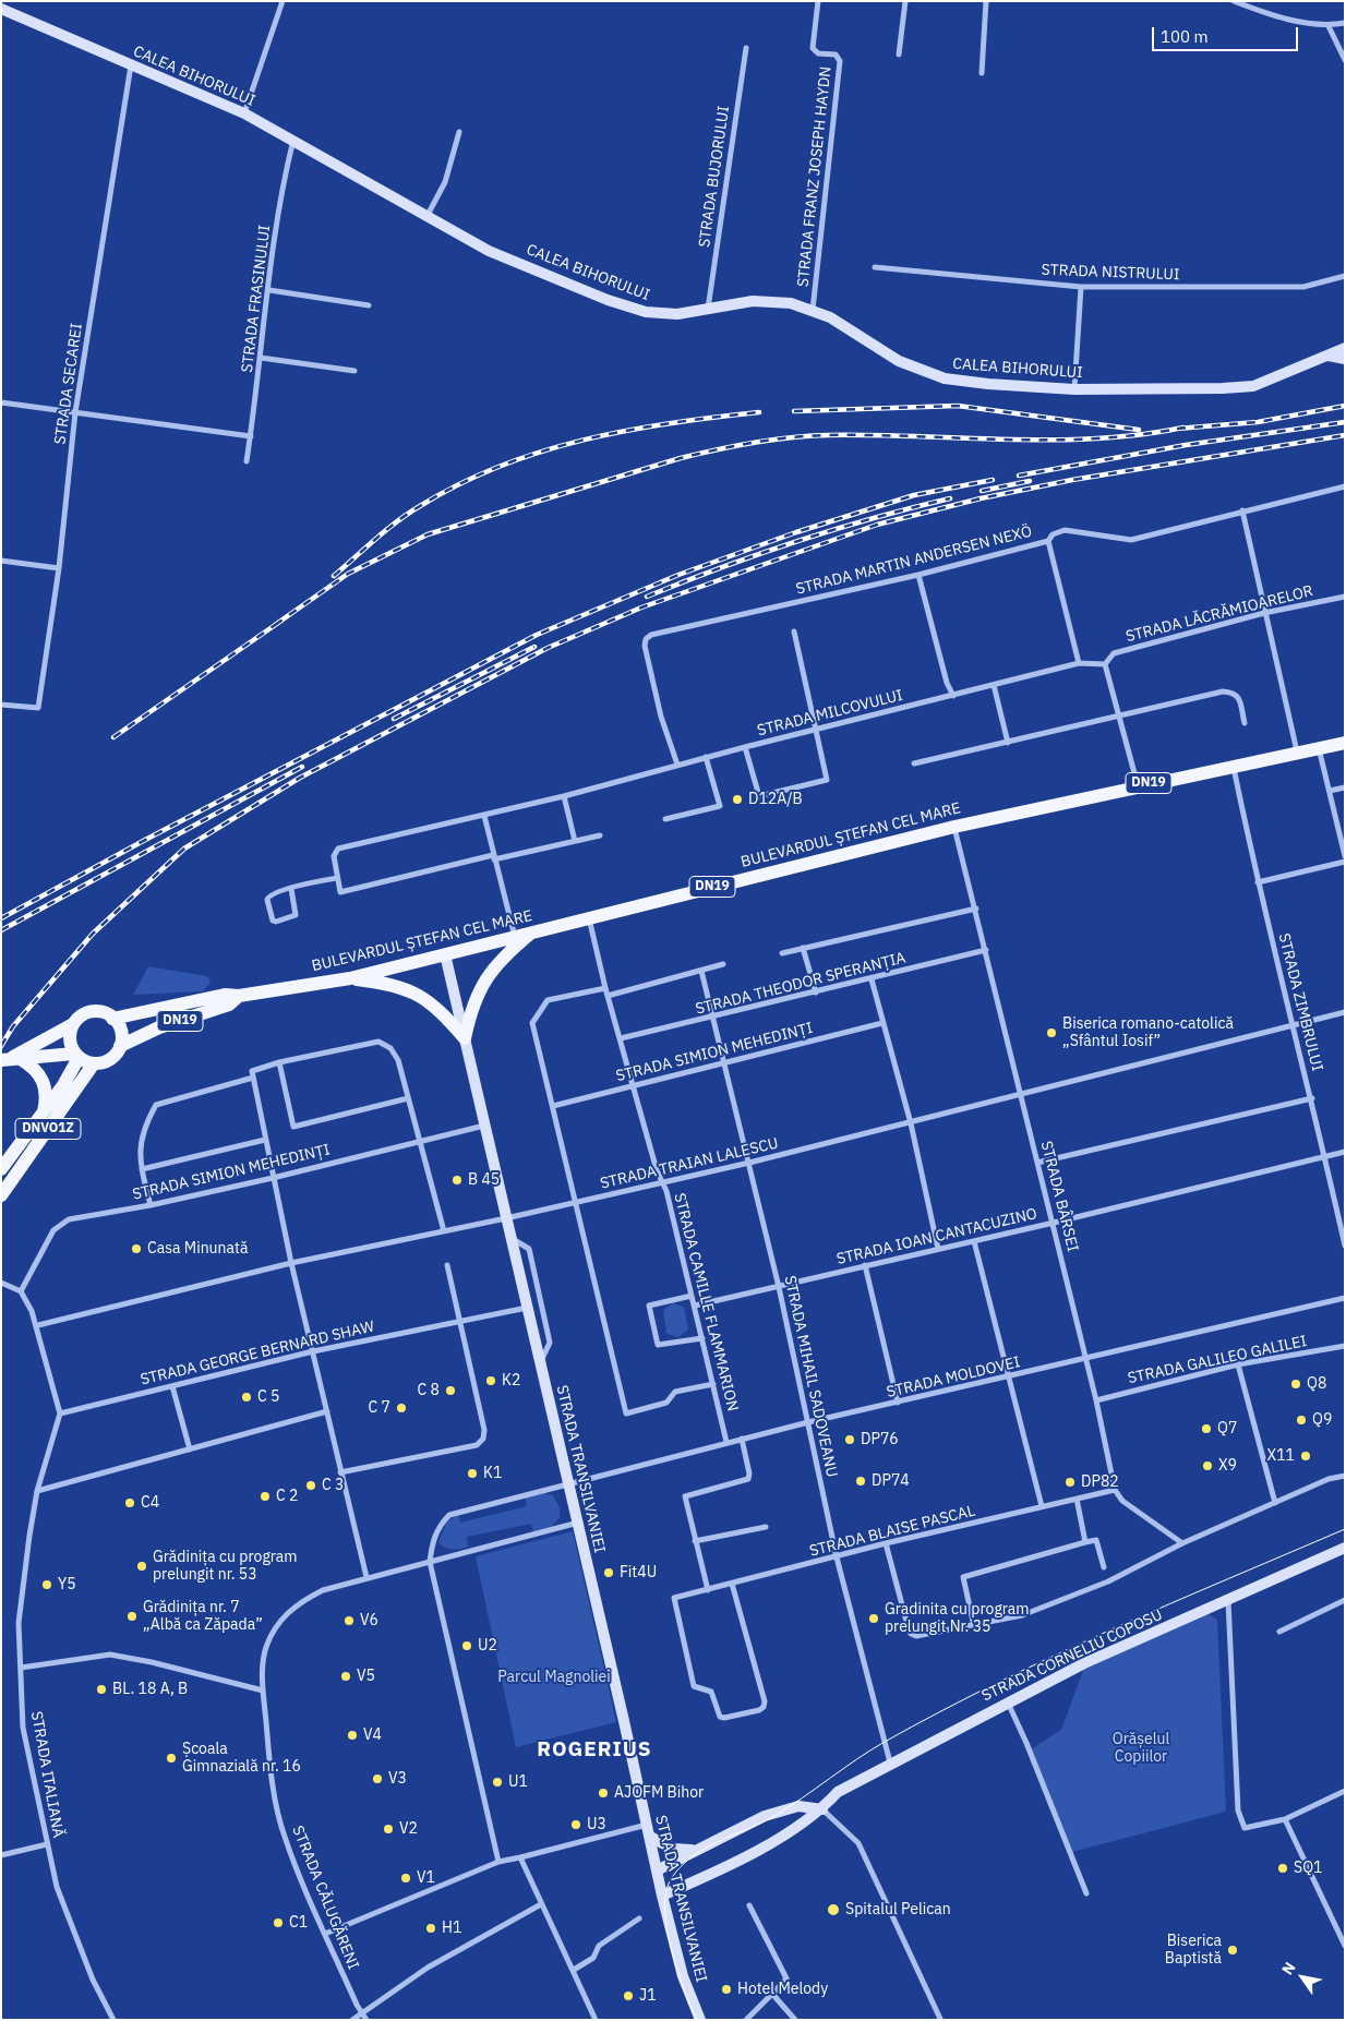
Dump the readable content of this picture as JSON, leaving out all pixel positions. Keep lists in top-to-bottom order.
{
  "streets": {
    "main road": [
      "CALEA BIHORULUI",
      "DN19",
      "BULEVARDUL ȘTEFAN CEL MARE",
      "DNVO1Z",
      "STRADA TRANSILVANIEI",
      "STRADA CORNELIU COPOSU"
    ],
    "street": [
      "STRADA BUJORULUI",
      "STRADA FRANZ JOSEPH HAYDN",
      "STRADA NISTRULUI",
      "STRADA FRASINULUI",
      "STRADA SECAREI",
      "STRADA MARTIN ANDERSEN NEXÖ",
      "STRADA LĂCRĂMIOARELOR",
      "STRADA MILCOVULUI",
      "STRADA THEODOR SPERANȚIA",
      "STRADA ZIMBRULUI",
      "STRADA SIMION MEHEDINȚI",
      "STRADA TRAIAN LALESCU",
      "STRADA BÂRSEI",
      "STRADA IOAN CANTACUZINO",
      "STRADA CAMILLE FLAMMARION",
      "STRADA GEORGE BERNARD SHAW",
      "STRADA GALILEO GALILEI",
      "STRADA MIHAIL SADOVEANU",
      "STRADA MOLDOVEI",
      "STRADA BLAISE PASCAL",
      "STRADA ITALIANĂ",
      "STRADA CĂLUGĂRENI"
    ]
  },
  "crossings": [
    ["CALEA BIHORULUI", "STRADA BUJORULUI"],
    ["CALEA BIHORULUI", "STRADA FRANZ JOSEPH HAYDN"],
    ["CALEA BIHORULUI", "STRADA FRASINULUI"],
    ["CALEA BIHORULUI", "STRADA SECAREI"],
    ["STRADA MARTIN ANDERSEN NEXÖ", "STRADA MILCOVULUI"],
    ["STRADA LĂCRĂMIOARELOR", "STRADA MILCOVULUI"],
    ["DN19", "BULEVARDUL ȘTEFAN CEL MARE"],
    ["DN19", "DNVO1Z"],
    ["BULEVARDUL ȘTEFAN CEL MARE", "STRADA ZIMBRULUI"],
    ["BULEVARDUL ȘTEFAN CEL MARE", "DNVO1Z"],
    ["BULEVARDUL ȘTEFAN CEL MARE", "STRADA BÂRSEI"],
    ["BULEVARDUL ȘTEFAN CEL MARE", "STRADA CAMILLE FLAMMARION"],
    ["BULEVARDUL ȘTEFAN CEL MARE", "STRADA TRANSILVANIEI"],
    ["STRADA THEODOR SPERANȚIA", "STRADA BÂRSEI"],
    ["STRADA THEODOR SPERANȚIA", "STRADA CAMILLE FLAMMARION"],
    ["STRADA THEODOR SPERANȚIA", "STRADA MIHAIL SADOVEANU"],
    ["STRADA ZIMBRULUI", "STRADA TRAIAN LALESCU"],
    ["STRADA ZIMBRULUI", "STRADA IOAN CANTACUZINO"],
    ["STRADA SIMION MEHEDINȚI", "STRADA CAMILLE FLAMMARION"],
    ["STRADA SIMION MEHEDINȚI", "STRADA MIHAIL SADOVEANU"],
    ["STRADA SIMION MEHEDINȚI", "STRADA TRANSILVANIEI"],
    ["STRADA TRAIAN LALESCU", "STRADA BÂRSEI"],
    ["STRADA TRAIAN LALESCU", "STRADA CAMILLE FLAMMARION"],
    ["STRADA TRAIAN LALESCU", "STRADA MIHAIL SADOVEANU"],
    ["STRADA TRAIAN LALESCU", "STRADA TRANSILVANIEI"],
    ["STRADA BÂRSEI", "STRADA IOAN CANTACUZINO"],
    ["STRADA BÂRSEI", "STRADA GALILEO GALILEI"],
    ["STRADA BÂRSEI", "STRADA MOLDOVEI"],
    ["STRADA BÂRSEI", "STRADA BLAISE PASCAL"],
    ["STRADA IOAN CANTACUZINO", "STRADA CAMILLE FLAMMARION"],
    ["STRADA IOAN CANTACUZINO", "STRADA MIHAIL SADOVEANU"],
    ["STRADA CAMILLE FLAMMARION", "STRADA MOLDOVEI"],
    ["STRADA GEORGE BERNARD SHAW", "STRADA TRANSILVANIEI"],
    ["STRADA GEORGE BERNARD SHAW", "STRADA ITALIANĂ"],
    ["STRADA MIHAIL SADOVEANU", "STRADA MOLDOVEI"],
    ["STRADA MIHAIL SADOVEANU", "STRADA BLAISE PASCAL"],
    ["STRADA MIHAIL SADOVEANU", "STRADA CORNELIU COPOSU"],
    ["STRADA MOLDOVEI", "STRADA TRANSILVANIEI"],
    ["STRADA TRANSILVANIEI", "STRADA CORNELIU COPOSU"],
    ["STRADA TRANSILVANIEI", "STRADA CĂLUGĂRENI"]
  ],
  "districts": ["ROGERIUS"],
  "parks": ["Parcul Magnoliei", "Orășelul Copiilor"],
  "places": [
    "D12A/B",
    "Biserica romano-catolică „Sfântul Iosif”",
    "B 45",
    "Casa Minunată",
    "K2",
    "Q8",
    "C 8",
    "C 5",
    "C 7",
    "Q9",
    "Q7",
    "DP76",
    "X11",
    "X9",
    "K1",
    "DP74",
    "DP82",
    "C 3",
    "C 2",
    "C4",
    "Grădinița cu program prelungit nr. 53",
    "Fit4U",
    "Y5",
    "Grădinița nr. 7 „Albă ca Zăpada”",
    "Gradinita cu program prelungit Nr. 35",
    "V6",
    "U2",
    "V5",
    "BL. 18 A, B",
    "V4",
    "Școala Gimnazială nr. 16",
    "V3",
    "U1",
    "AJOFM Bihor",
    "U3",
    "V2",
    "SQ1",
    "V1",
    "Spitalul Pelican",
    "C1",
    "H1",
    "Biserica Baptistă",
    "Hotel Melody",
    "J1"
  ],
  "scale_bar": "100 m",
  "north": "top left"
}
